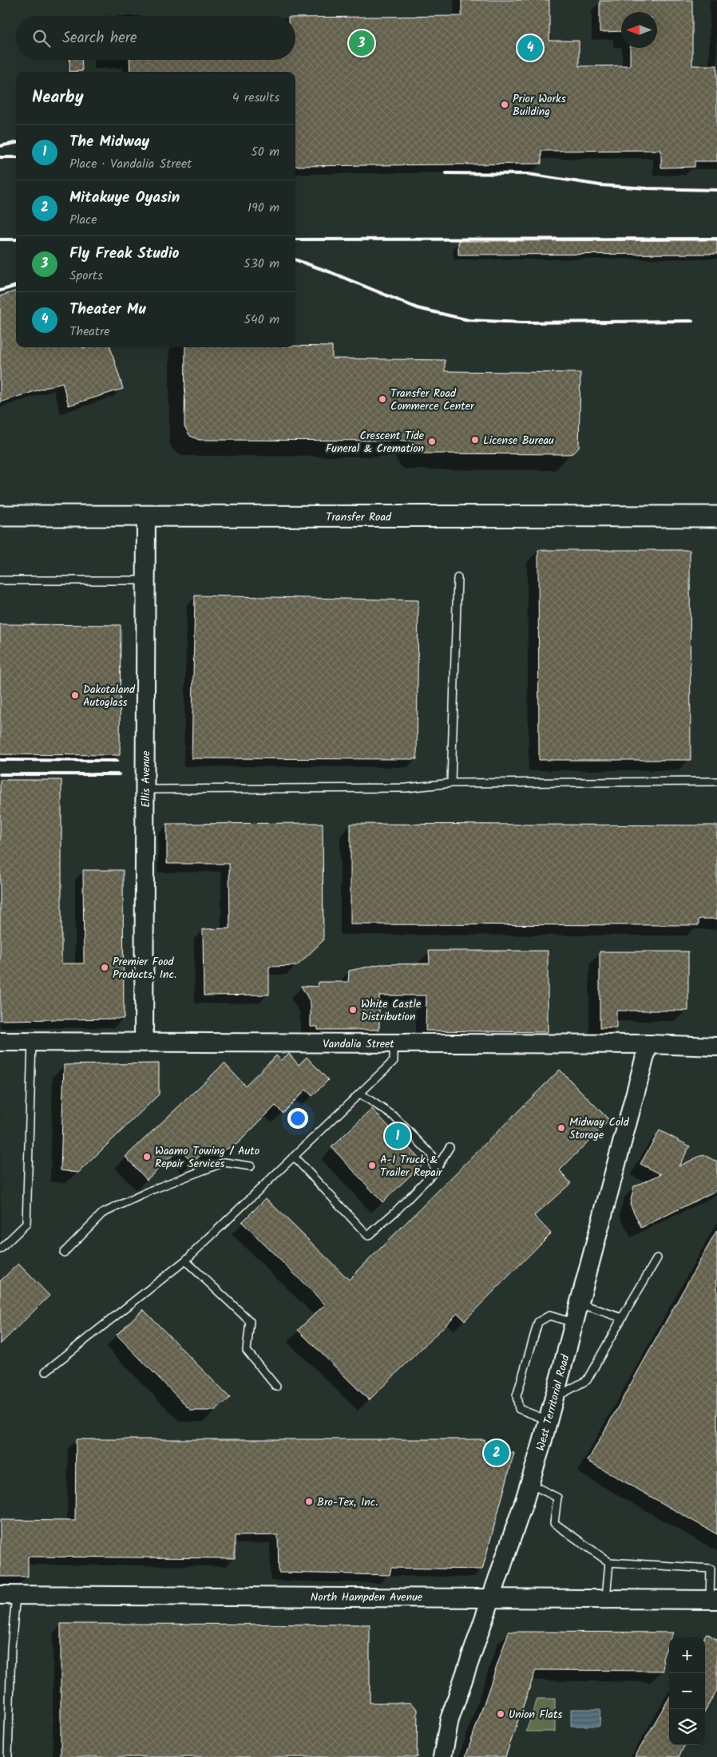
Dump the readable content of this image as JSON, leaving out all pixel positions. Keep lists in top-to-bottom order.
{
  "streets": {
    "main road": ["Transfer Road"],
    "street": [
      "Ellis Avenue",
      "Vandalia Street",
      "West Territorial Road",
      "North Hampden Avenue"
    ]
  },
  "crossings": [
    ["Transfer Road", "Ellis Avenue"],
    ["Ellis Avenue", "Vandalia Street"],
    ["Vandalia Street", "West Territorial Road"],
    ["West Territorial Road", "North Hampden Avenue"]
  ],
  "places": [
    "Prior Works Building",
    "Transfer Road Commerce Center",
    "License Bureau",
    "Crescent Tide Funeral & Cremation",
    "Dakotaland Autoglass",
    "Premier Food Products, Inc.",
    "White Castle Distribution",
    "Midway Cold Storage",
    "Waamo Towing / Auto Repair Services",
    "A-1 Truck & Trailer Repair",
    "Bro-Tex, Inc.",
    "Union Flats"
  ],
  "north": "left",
  "page": {
    "search": "Search here",
    "pins": [
      "3",
      "4",
      "1",
      "2"
    ],
    "heading": ["Nearby", "4 results"],
    "list": [
      {
        "mark": "1",
        "name": "The Midway",
        "note": "Place · Vandalia Street",
        "value": "50 m"
      },
      {
        "mark": "2",
        "name": "Mitakuye Oyasin",
        "note": "Place",
        "value": "190 m"
      },
      {
        "mark": "3",
        "name": "Fly Freak Studio",
        "note": "Sports",
        "value": "530 m"
      },
      {
        "mark": "4",
        "name": "Theater Mu",
        "note": "Theatre",
        "value": "540 m"
      }
    ],
    "map_buttons": ["+", "−"]
  }
}
